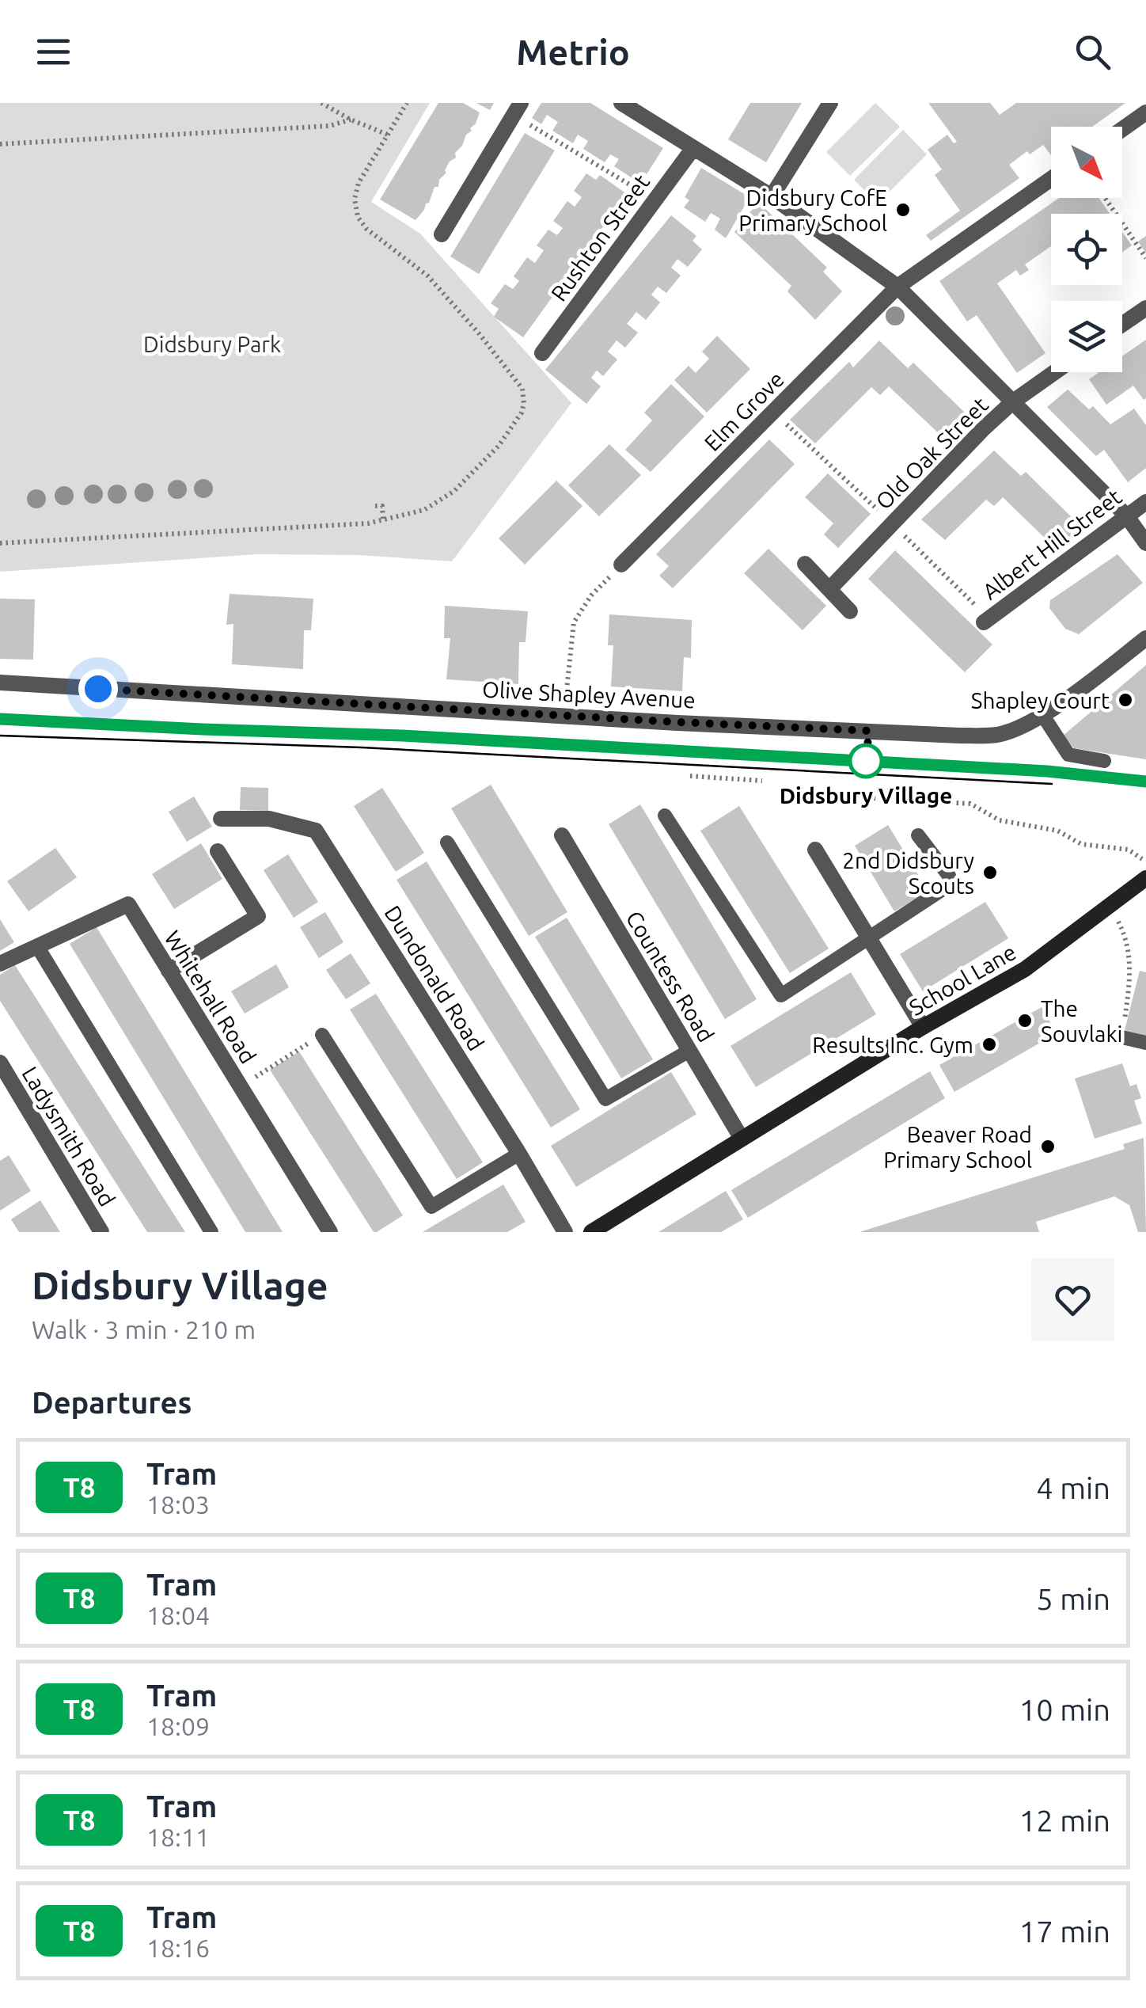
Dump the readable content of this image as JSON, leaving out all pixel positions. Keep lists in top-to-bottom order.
{
  "streets": {
    "street": [
      "Rushton Street",
      "Elm Grove",
      "Old Oak Street",
      "Albert Hill Street",
      "Olive Shapley Avenue",
      "Countess Road",
      "Dundonald Road",
      "School Lane",
      "Whitehall Road",
      "Ladysmith Road"
    ]
  },
  "crossings": [
    ["Countess Road", "School Lane"]
  ],
  "parks": ["Didsbury Park"],
  "places": [
    "Didsbury CofE Primary School",
    "Shapley Court",
    "Didsbury Village",
    "2nd Didsbury Scouts",
    "The Souvlaki",
    "Results Inc. Gym",
    "Beaver Road Primary School"
  ],
  "lines": ["tram line T8"],
  "north": "bottom right",
  "page": {
    "header": "Metrio",
    "heading": [
      ["Didsbury Village", "Walk · 3 min · 210 m"],
      "Departures"
    ],
    "list": [
      {
        "mark": "T8",
        "name": "Tram",
        "note": "18:03",
        "value": "4 min"
      },
      {
        "mark": "T8",
        "name": "Tram",
        "note": "18:04",
        "value": "5 min"
      },
      {
        "mark": "T8",
        "name": "Tram",
        "note": "18:09",
        "value": "10 min"
      },
      {
        "mark": "T8",
        "name": "Tram",
        "note": "18:11",
        "value": "12 min"
      },
      {
        "mark": "T8",
        "name": "Tram",
        "note": "18:16",
        "value": "17 min"
      }
    ]
  }
}
